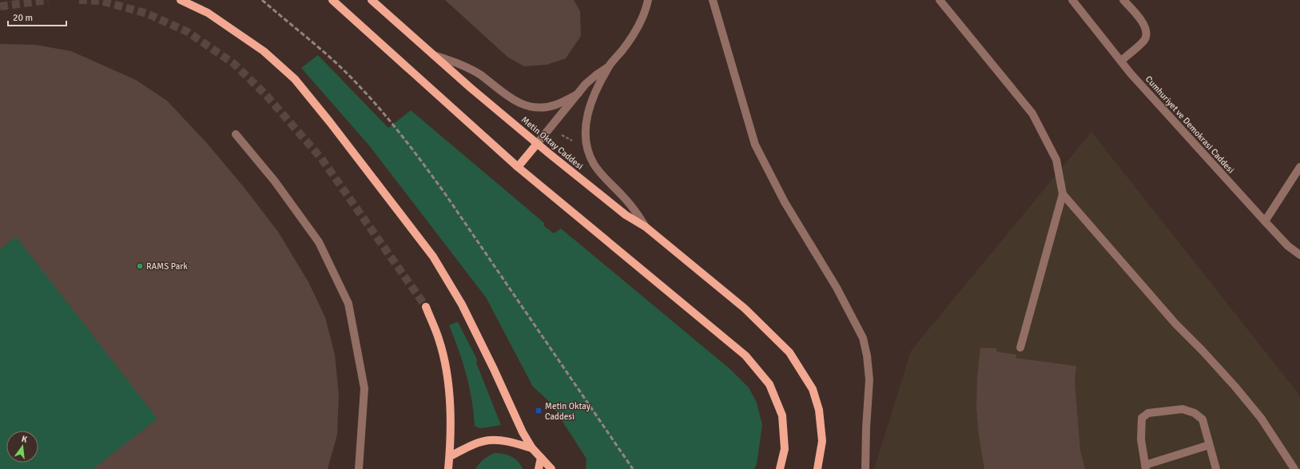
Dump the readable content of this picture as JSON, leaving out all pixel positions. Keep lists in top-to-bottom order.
{
  "streets": {
    "main road": ["Metin Oktay Caddesi"],
    "street": ["Cumhuriyet ve Demokrasi Caddesi"]
  },
  "places": {
    "other": ["RAMS Park"],
    "transit": ["Metin Oktay Caddesi"]
  },
  "scale_bar": "20 m",
  "north": "top"
}
